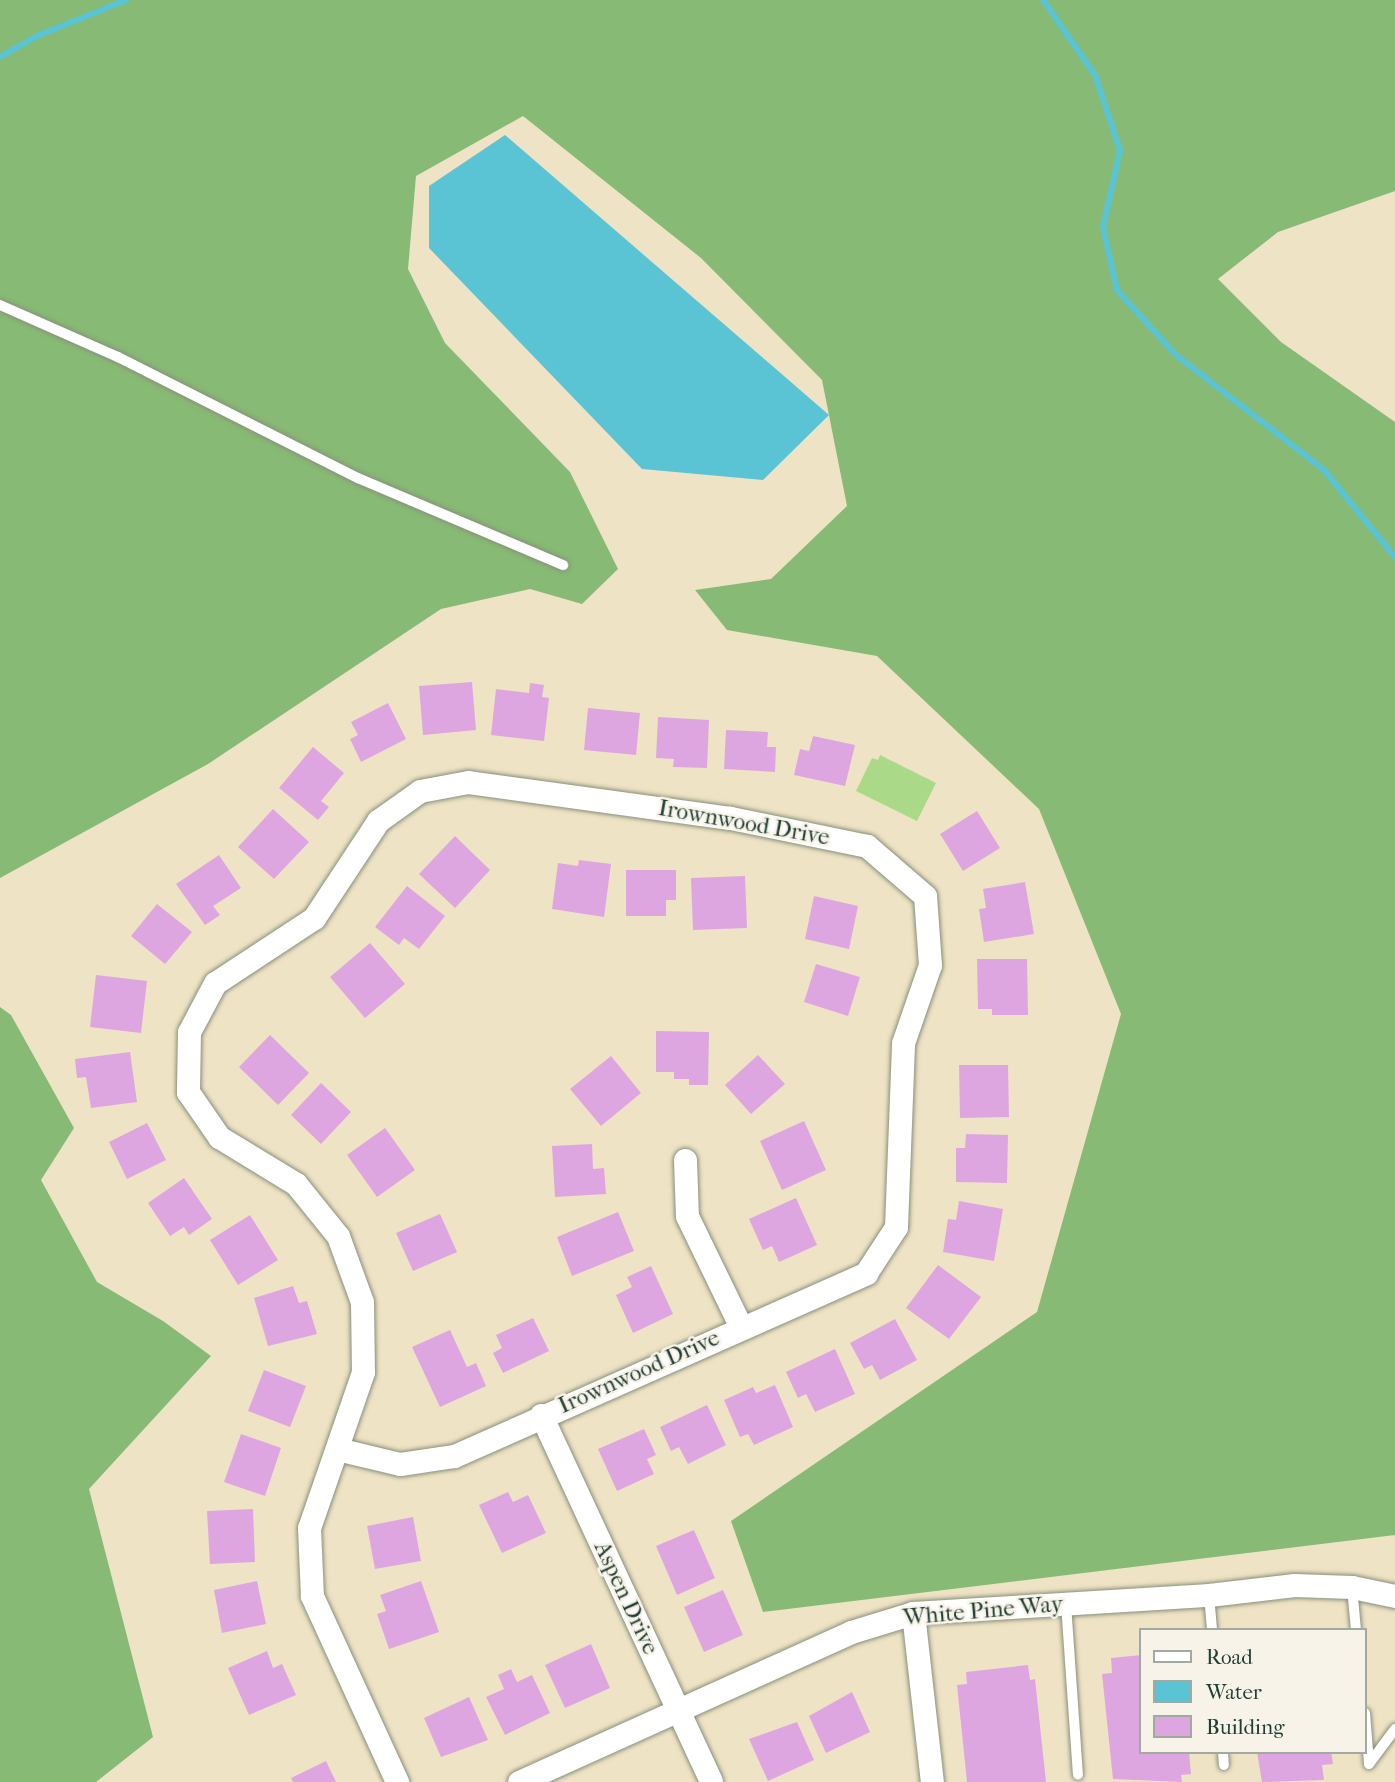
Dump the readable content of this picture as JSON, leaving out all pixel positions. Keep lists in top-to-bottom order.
{
  "streets": {
    "street": ["Irownwood Drive", "Aspen Drive", "White Pine Way"]
  },
  "crossings": [
    ["Irownwood Drive", "Aspen Drive"],
    ["Aspen Drive", "White Pine Way"]
  ],
  "legend": ["Road", "Water", "Building"]
}
